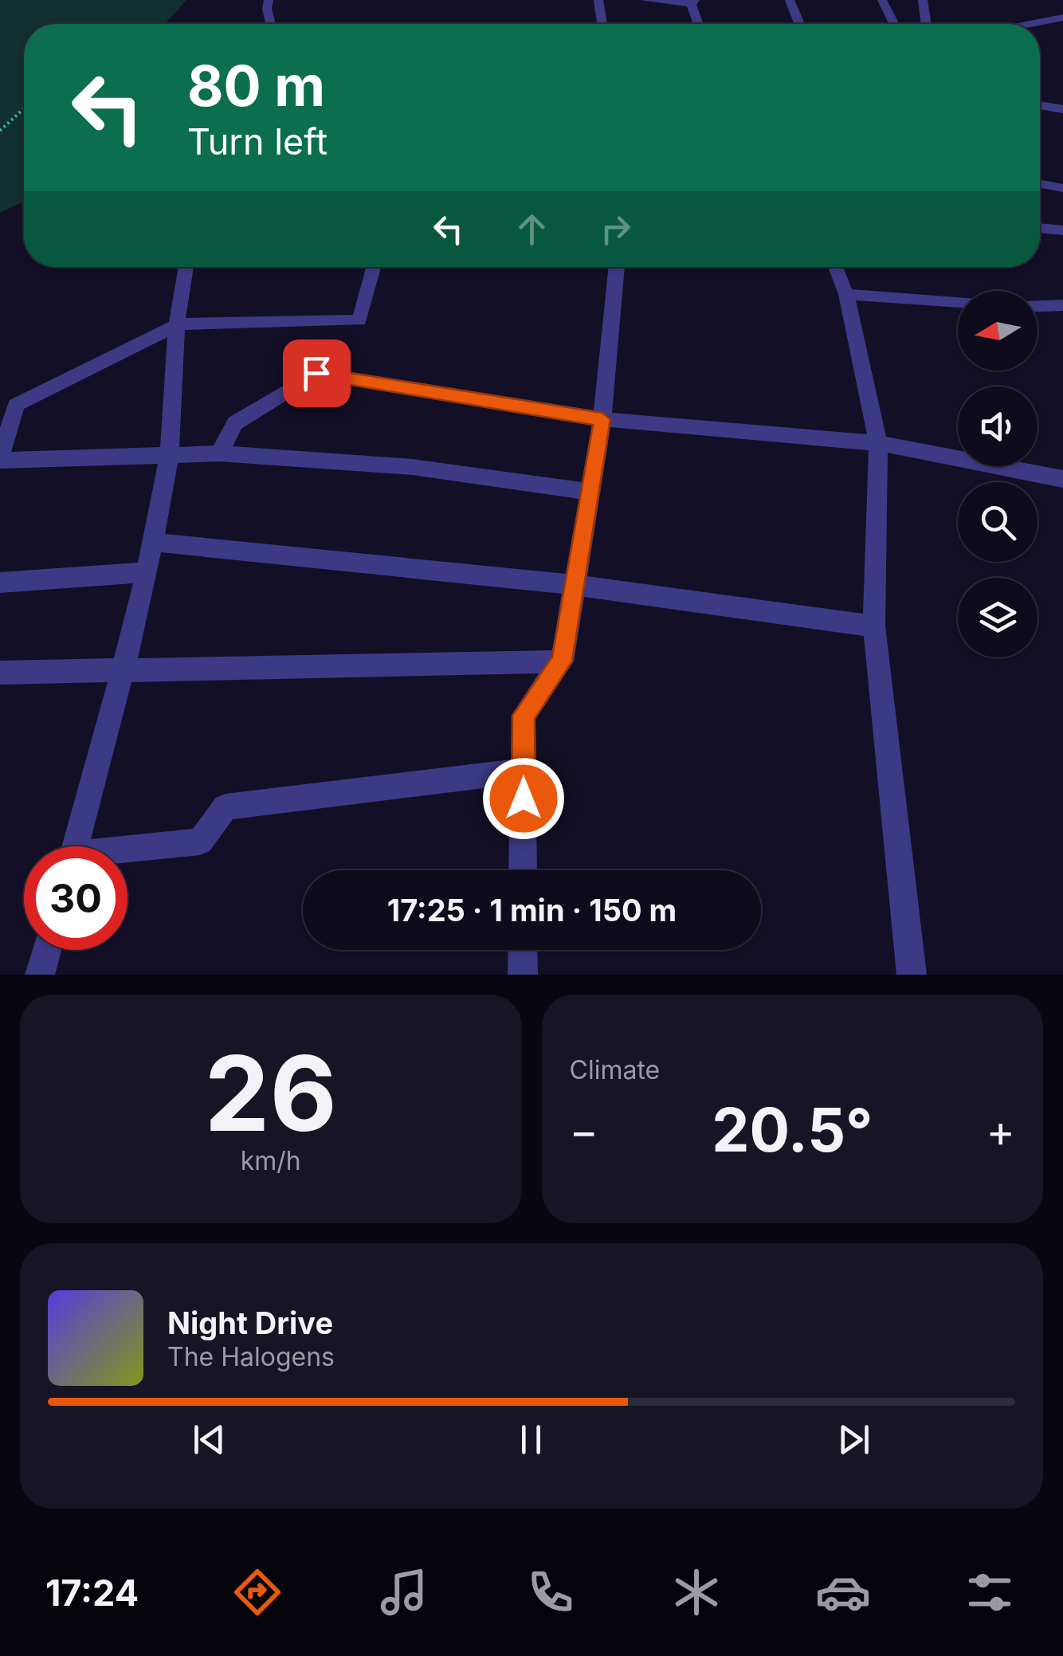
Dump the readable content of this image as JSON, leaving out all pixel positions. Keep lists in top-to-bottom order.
{
  "north": "left",
  "page": {
    "turn": ["80 m", "Turn left"],
    "limit": "30",
    "trip": "17:25 · 1 min · 150 m",
    "tile": [
      ["26", "km/h"],
      "Climate"
    ],
    "heat": ["−", "20.5°", "+"],
    "song": ["Night Drive", "The Halogens"],
    "tabs": "17:24"
  }
}
